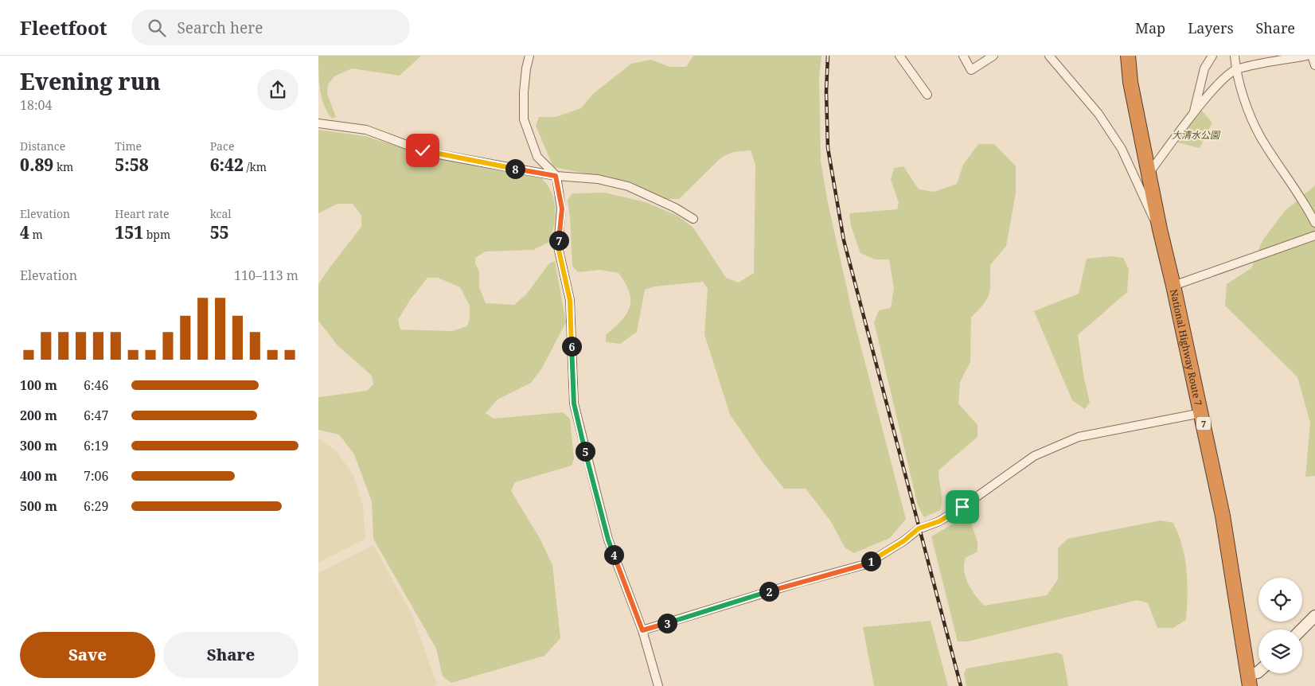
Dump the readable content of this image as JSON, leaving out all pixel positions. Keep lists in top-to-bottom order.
{
  "streets": {
    "highway": ["National Highway Route 7", "7"]
  },
  "parks": ["大清水公園"],
  "page": {
    "header": "Fleetfoot",
    "search": "Search here",
    "nav": ["Map", "Layers", "Share"],
    "heading": ["Evening run", "18:04"],
    "stats": [
      ["Distance", "0.89 km"],
      ["Time", "5:58"],
      ["Pace", "6:42 /km"],
      ["Elevation", "4 m"],
      ["Heart rate", "151 bpm"],
      ["kcal", "55"]
    ],
    "pins": [
      "8",
      "7",
      "6",
      "5",
      "4",
      "1",
      "2",
      "3"
    ],
    "chart": ["Elevation", "110–113 m"],
    "list": [
      {
        "name": "100 m",
        "note": "6:46"
      },
      {
        "name": "200 m",
        "note": "6:47"
      },
      {
        "name": "300 m",
        "note": "6:19"
      },
      {
        "name": "400 m",
        "note": "7:06"
      },
      {
        "name": "500 m",
        "note": "6:29"
      }
    ],
    "buttons": ["Save", "Share"]
  }
}
